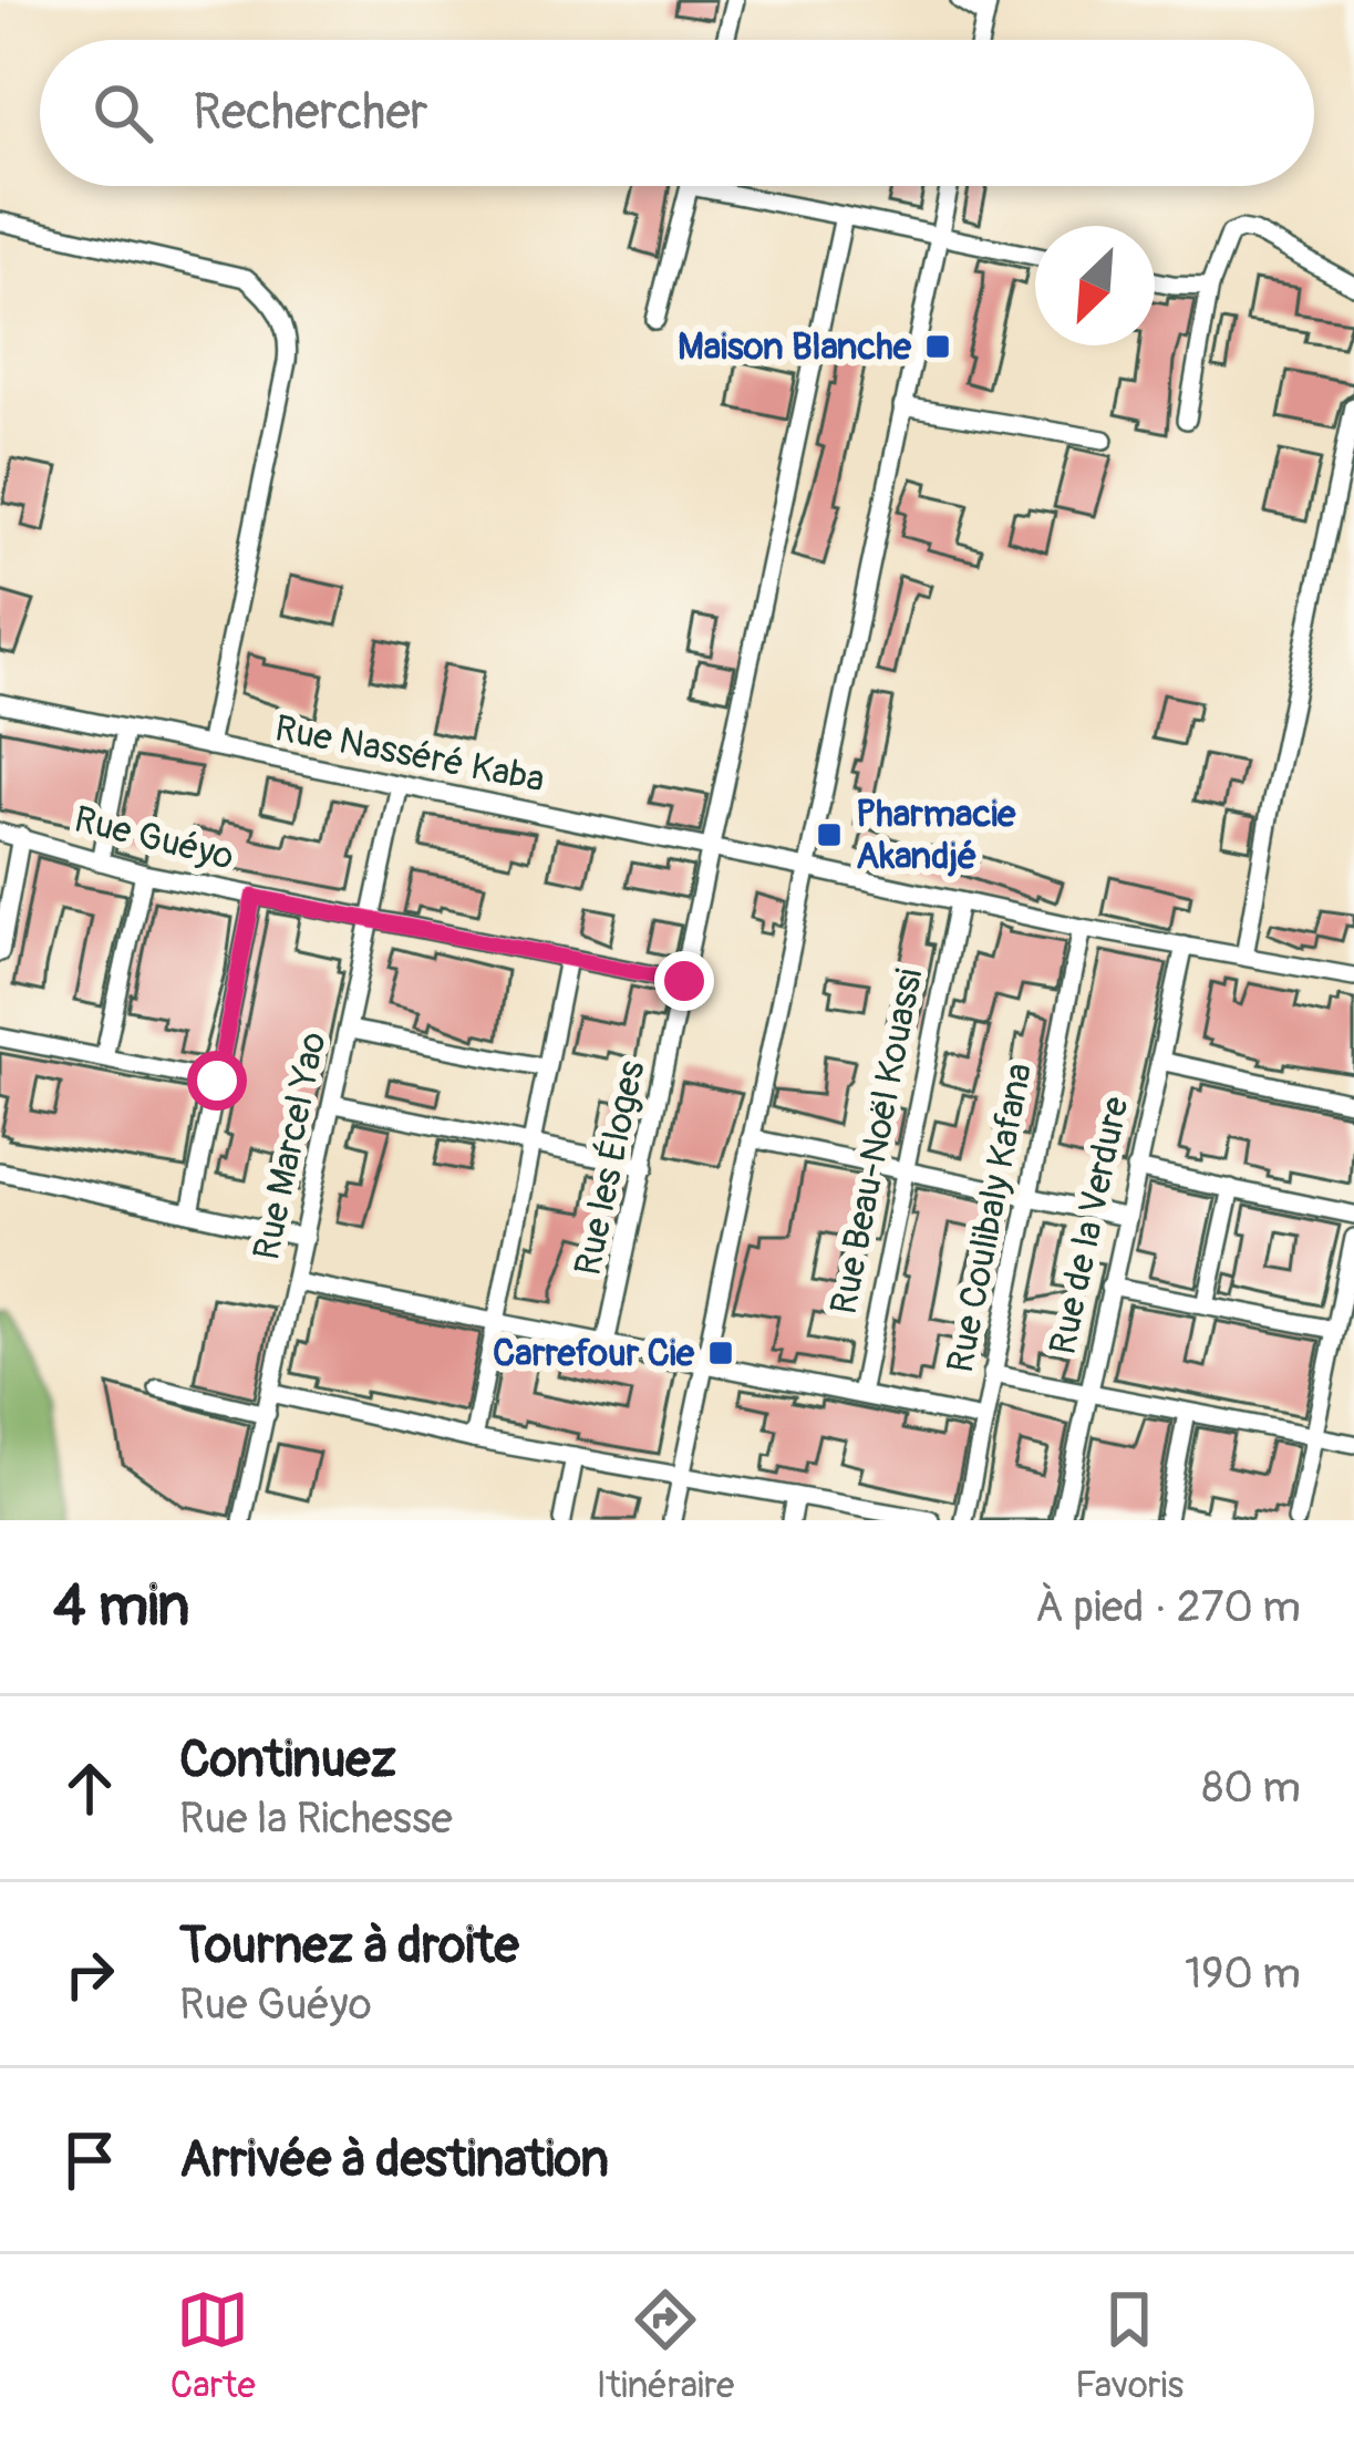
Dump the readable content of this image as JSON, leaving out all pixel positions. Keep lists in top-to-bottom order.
{
  "streets": {
    "street": [
      "Rue Nasséré Kaba",
      "Rue Guéyo",
      "Rue Beau-Noël Kouassi",
      "Rue Marcel Yao",
      "Rue les Éloges",
      "Rue Coulibaly Kafana",
      "Rue de la Verdure"
    ]
  },
  "crossings": [
    ["Rue Nasséré Kaba", "Rue Beau-Noël Kouassi"],
    ["Rue Nasséré Kaba", "Rue Marcel Yao"],
    ["Rue Nasséré Kaba", "Rue les Éloges"],
    ["Rue Nasséré Kaba", "Rue Coulibaly Kafana"],
    ["Rue Nasséré Kaba", "Rue de la Verdure"],
    ["Rue Guéyo", "Rue Marcel Yao"],
    ["Rue Guéyo", "Rue les Éloges"]
  ],
  "places": {
    "transit": ["Maison Blanche", "Pharmacie Akandjé", "Carrefour Cie"]
  },
  "north": "bottom left",
  "page": {
    "search": "Rechercher",
    "heading": ["4 min", "À pied · 270 m"],
    "list": [
      ["Continuez", "Rue la Richesse", "80 m"],
      ["Tournez à droite", "Rue Guéyo", "190 m"],
      "Arrivée à destination"
    ],
    "nav": ["Carte", "Itinéraire", "Favoris"]
  }
}
